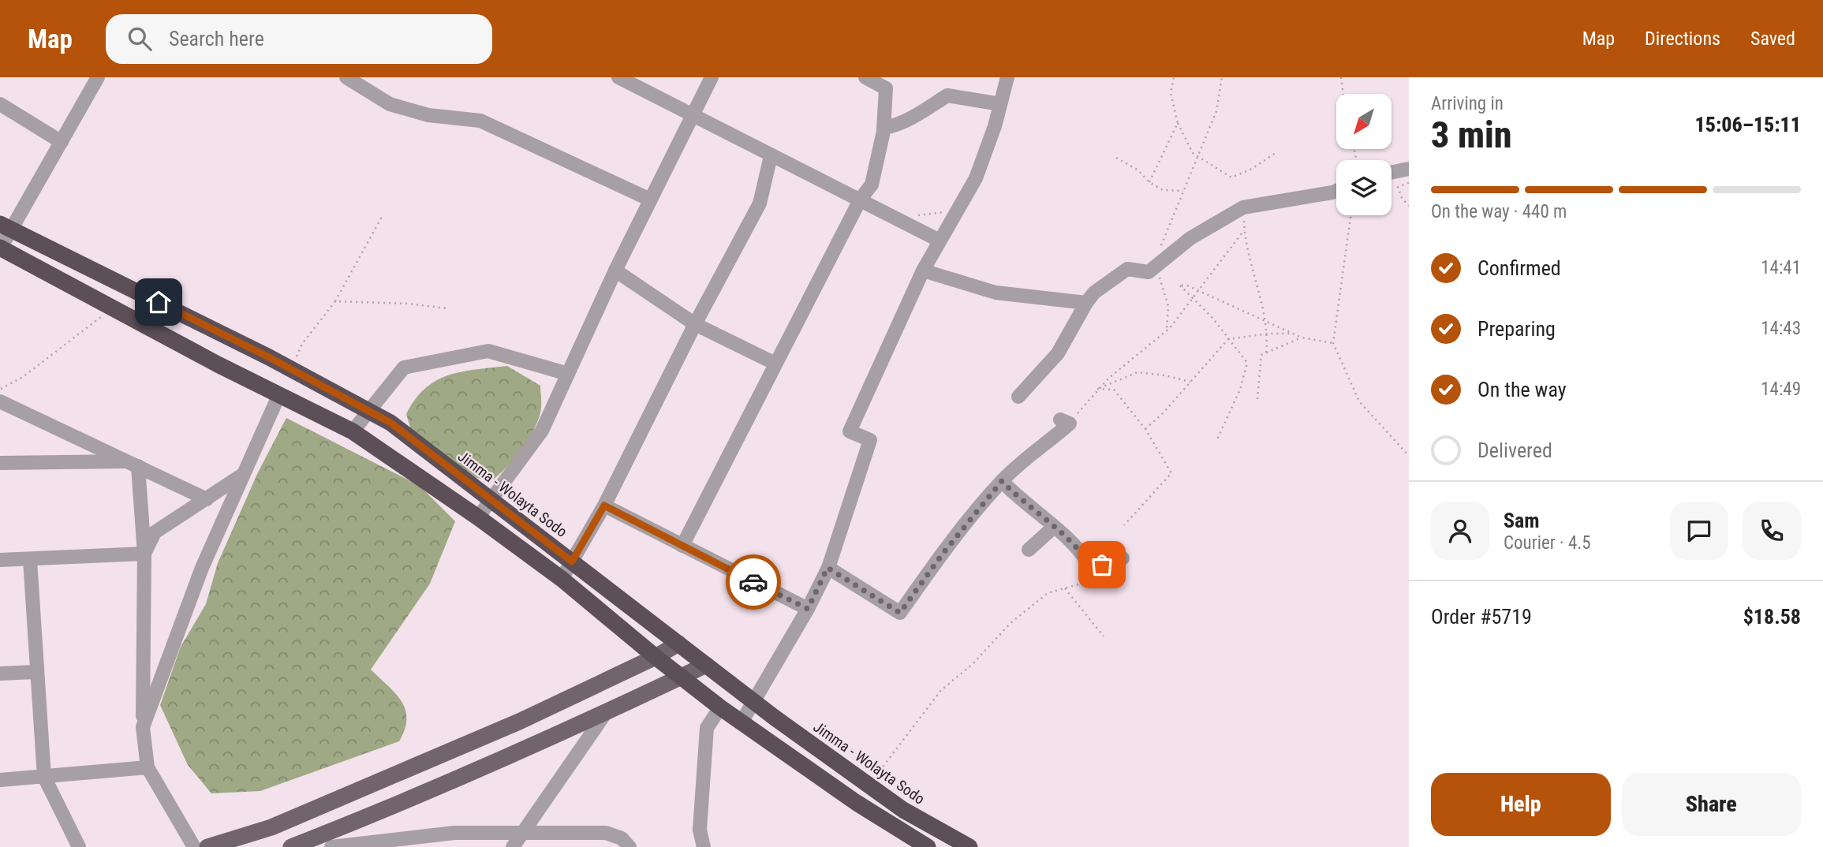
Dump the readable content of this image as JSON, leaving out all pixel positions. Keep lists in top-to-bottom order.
{
  "streets": {
    "highway": ["Jimma - Wolayta Sodo"]
  },
  "north": "bottom left",
  "page": {
    "header": "Map",
    "search": "Search here",
    "nav": ["Map", "Directions", "Saved"],
    "heading": ["3 min", "Arriving in", "15:06–15:11"],
    "panel": [
      "Sam",
      "Courier · 4.5",
      "Order #5719",
      "$18.58"
    ],
    "bar": "On the way · 440 m",
    "list": [
      ["Confirmed", "14:41"],
      ["Preparing", "14:43"],
      ["On the way", "14:49"],
      "Delivered"
    ],
    "buttons": ["Help", "Share"]
  }
}
